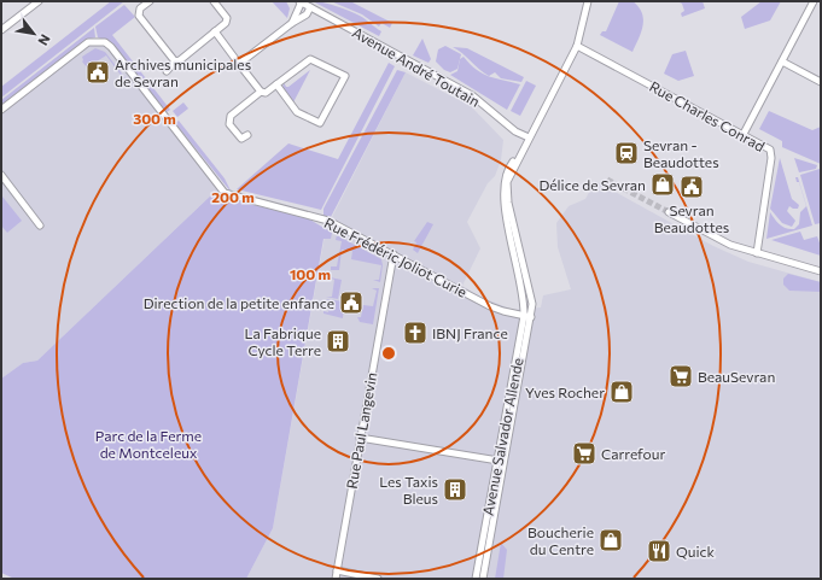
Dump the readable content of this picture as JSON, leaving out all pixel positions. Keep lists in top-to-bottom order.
{
  "streets": {
    "street": [
      "Avenue André Toutain",
      "Rue Charles Conrad",
      "Rue Frédéric Joliot Curie",
      "Rue Paul Langevin",
      "Avenue Salvador Allende"
    ]
  },
  "crossings": [
    ["Avenue André Toutain", "Avenue Salvador Allende"],
    ["Rue Charles Conrad", "Avenue Salvador Allende"],
    ["Rue Frédéric Joliot Curie", "Rue Paul Langevin"],
    ["Rue Frédéric Joliot Curie", "Avenue Salvador Allende"]
  ],
  "parks": ["Parc de la Ferme de Montceleux"],
  "places": {
    "public building": ["Archives municipales de Sevran", "Sevran Beaudottes", "Direction de la petite enfance"],
    "station": ["Sevran - Beaudottes"],
    "shop": ["Délice de Sevran", "Yves Rocher", "Boucherie du Centre"],
    "church": ["IBNJ France"],
    "building": ["La Fabrique Cycle Terre", "Les Taxis Bleus"],
    "supermarket": ["BeauSevran", "Carrefour"],
    "restaurant": ["Quick"]
  },
  "north": "bottom right",
  "rings": ["300 m", "200 m", "100 m"]
}
